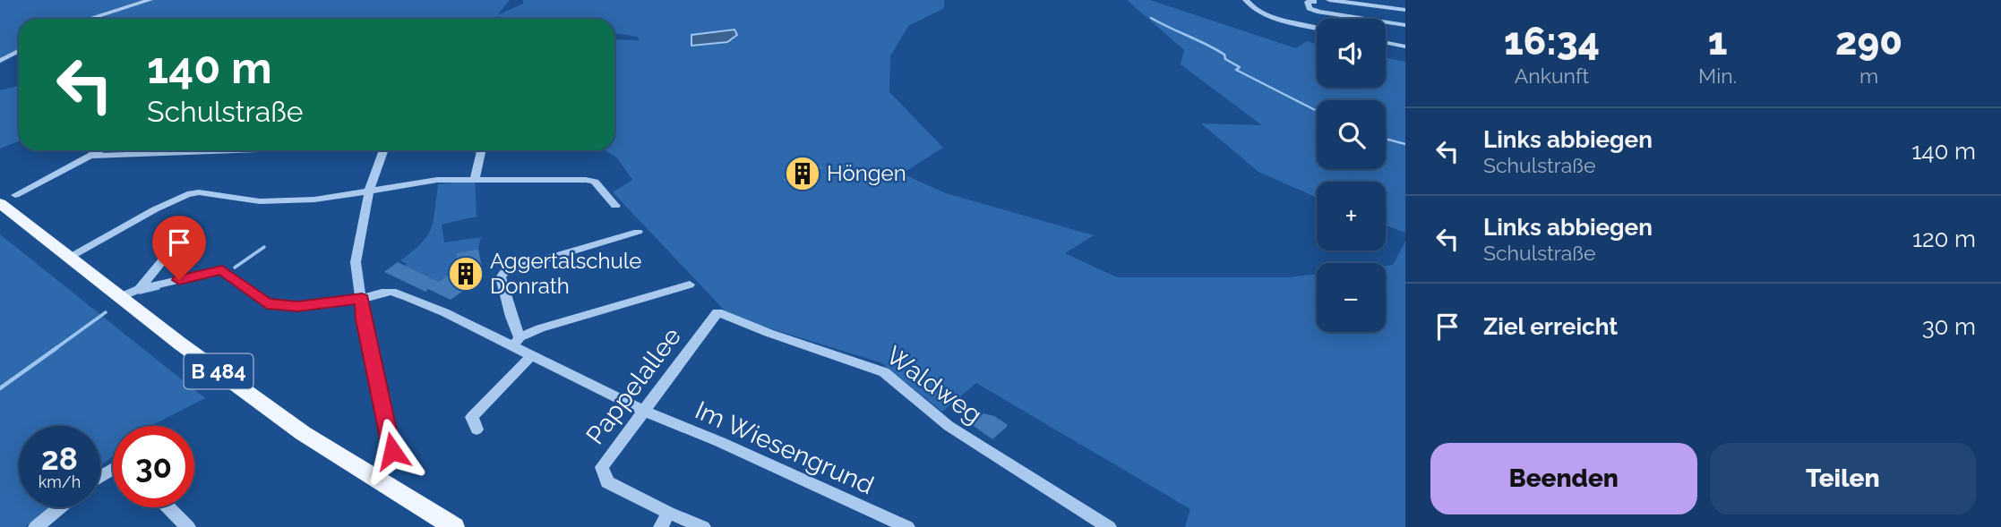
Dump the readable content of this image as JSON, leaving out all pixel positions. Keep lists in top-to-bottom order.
{
  "streets": {
    "main road": ["B 484"],
    "street": ["Waldweg", "Pappelallee", "Im Wiesengrund"]
  },
  "crossings": [
    ["B 484", "Im Wiesengrund"],
    ["Waldweg", "Pappelallee"],
    ["Pappelallee", "Im Wiesengrund"]
  ],
  "places": {
    "building": ["Höngen", "Aggertalschule Donrath"]
  },
  "page": {
    "eta": [
      "16:34",
      "Ankunft",
      "1",
      "Min.",
      "290",
      "m"
    ],
    "map_buttons": ["+", "−"],
    "turn": ["140 m", "Schulstraße"],
    "list": [
      {
        "name": "Links abbiegen",
        "note": "Schulstraße",
        "value": "140 m"
      },
      {
        "name": "Links abbiegen",
        "note": "Schulstraße",
        "value": "120 m"
      },
      {
        "name": "Ziel erreicht",
        "value": "30 m"
      }
    ],
    "speed": "28 km/h",
    "limit": "30",
    "buttons": ["Beenden", "Teilen"]
  }
}
